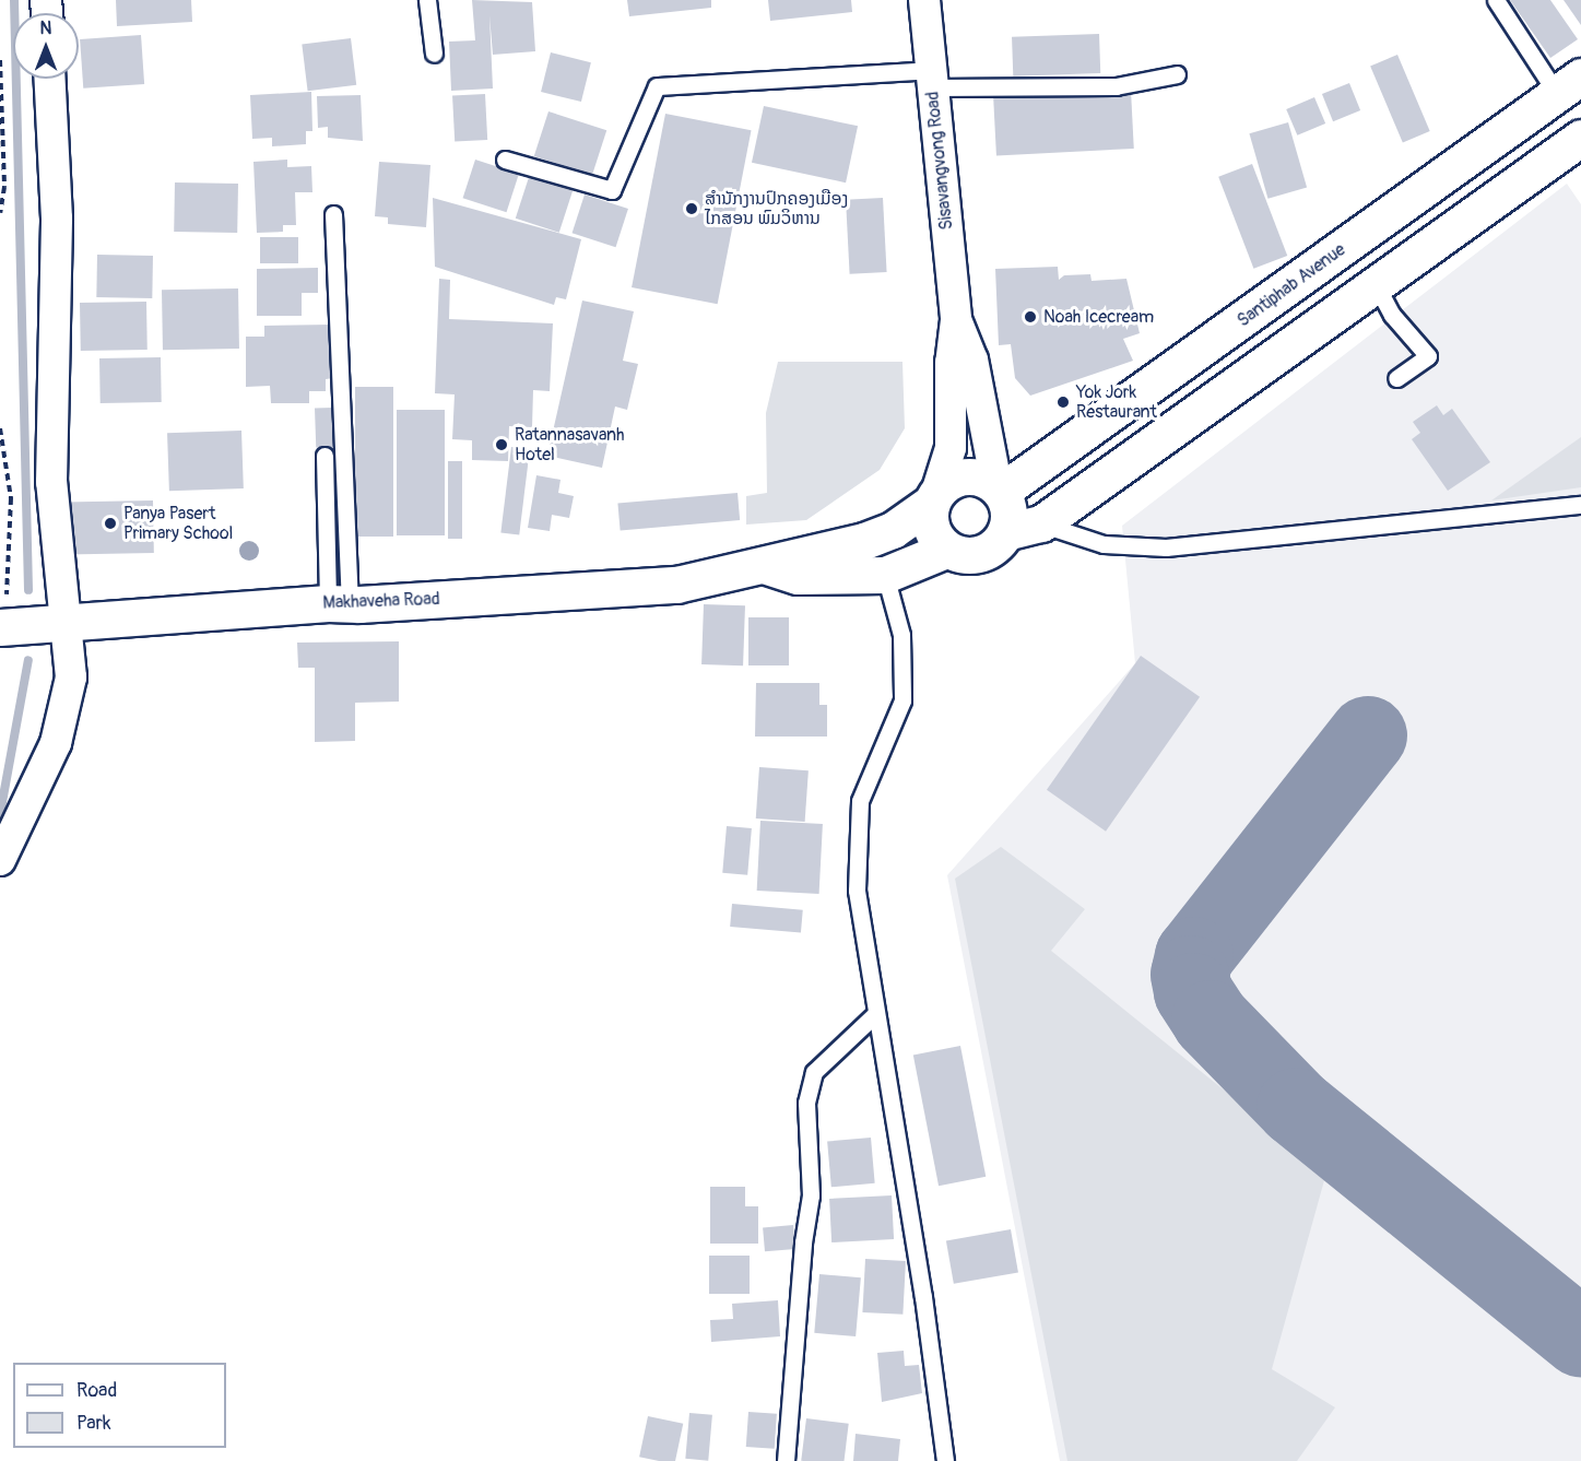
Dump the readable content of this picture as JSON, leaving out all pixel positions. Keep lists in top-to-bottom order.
{
  "streets": {
    "street": ["Sisavangvong Road", "Santiphab Avenue", "Makhaveha Road"]
  },
  "crossings": [
    ["Santiphab Avenue", "Makhaveha Road"]
  ],
  "places": [
    "ສຳນັກງານປົກຄອງເມືອງ ໄກສອນ ພົມວິຫານ",
    "Noah Icecream",
    "Yok Jork Restaurant",
    "Ratannasavanh Hotel",
    "Panya Pasert Primary School"
  ],
  "legend": ["Road", "Park"],
  "north": "top"
}
